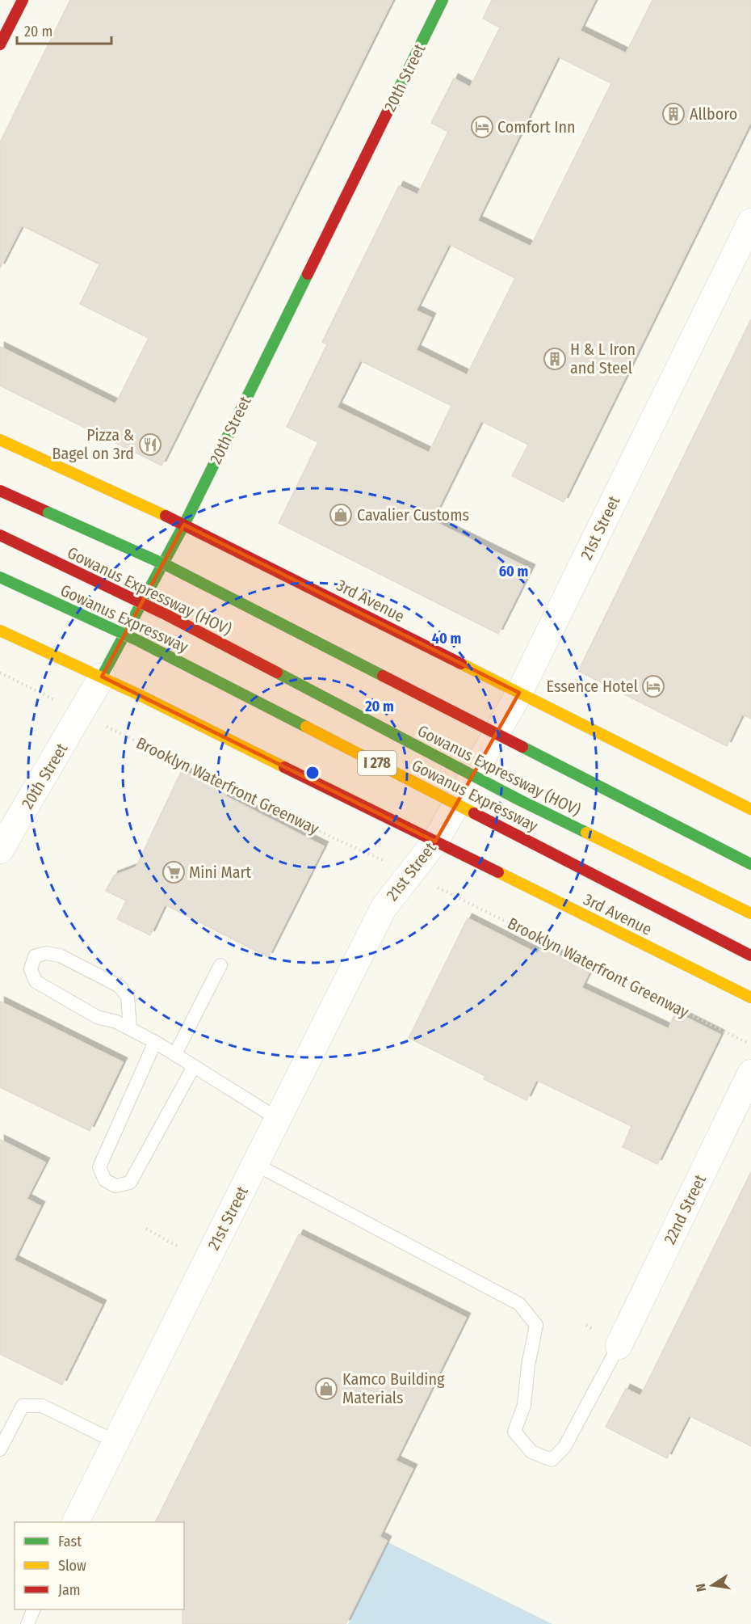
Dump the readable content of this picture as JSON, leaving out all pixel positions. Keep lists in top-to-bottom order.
{
  "streets": {
    "main road": [
      "20th Street",
      "Gowanus Expressway (HOV)",
      "3rd Avenue",
      "Gowanus Expressway",
      "I 278"
    ],
    "street": ["21st Street", "22nd Street"],
    "path": ["Brooklyn Waterfront Greenway"]
  },
  "crossings": [
    ["20th Street", "3rd Avenue"],
    ["21st Street", "3rd Avenue"]
  ],
  "places": {
    "building": ["Allboro", "H & L Iron and Steel"],
    "hotel": ["Comfort Inn", "Essence Hotel"],
    "restaurant": ["Pizza & Bagel on 3rd"],
    "shop": ["Cavalier Customs", "Kamco Building Materials"],
    "supermarket": ["Mini Mart"]
  },
  "legend": ["Fast", "Slow", "Jam"],
  "scale_bar": "20 m",
  "north": "left",
  "rings": ["60 m", "40 m", "20 m"]
}
